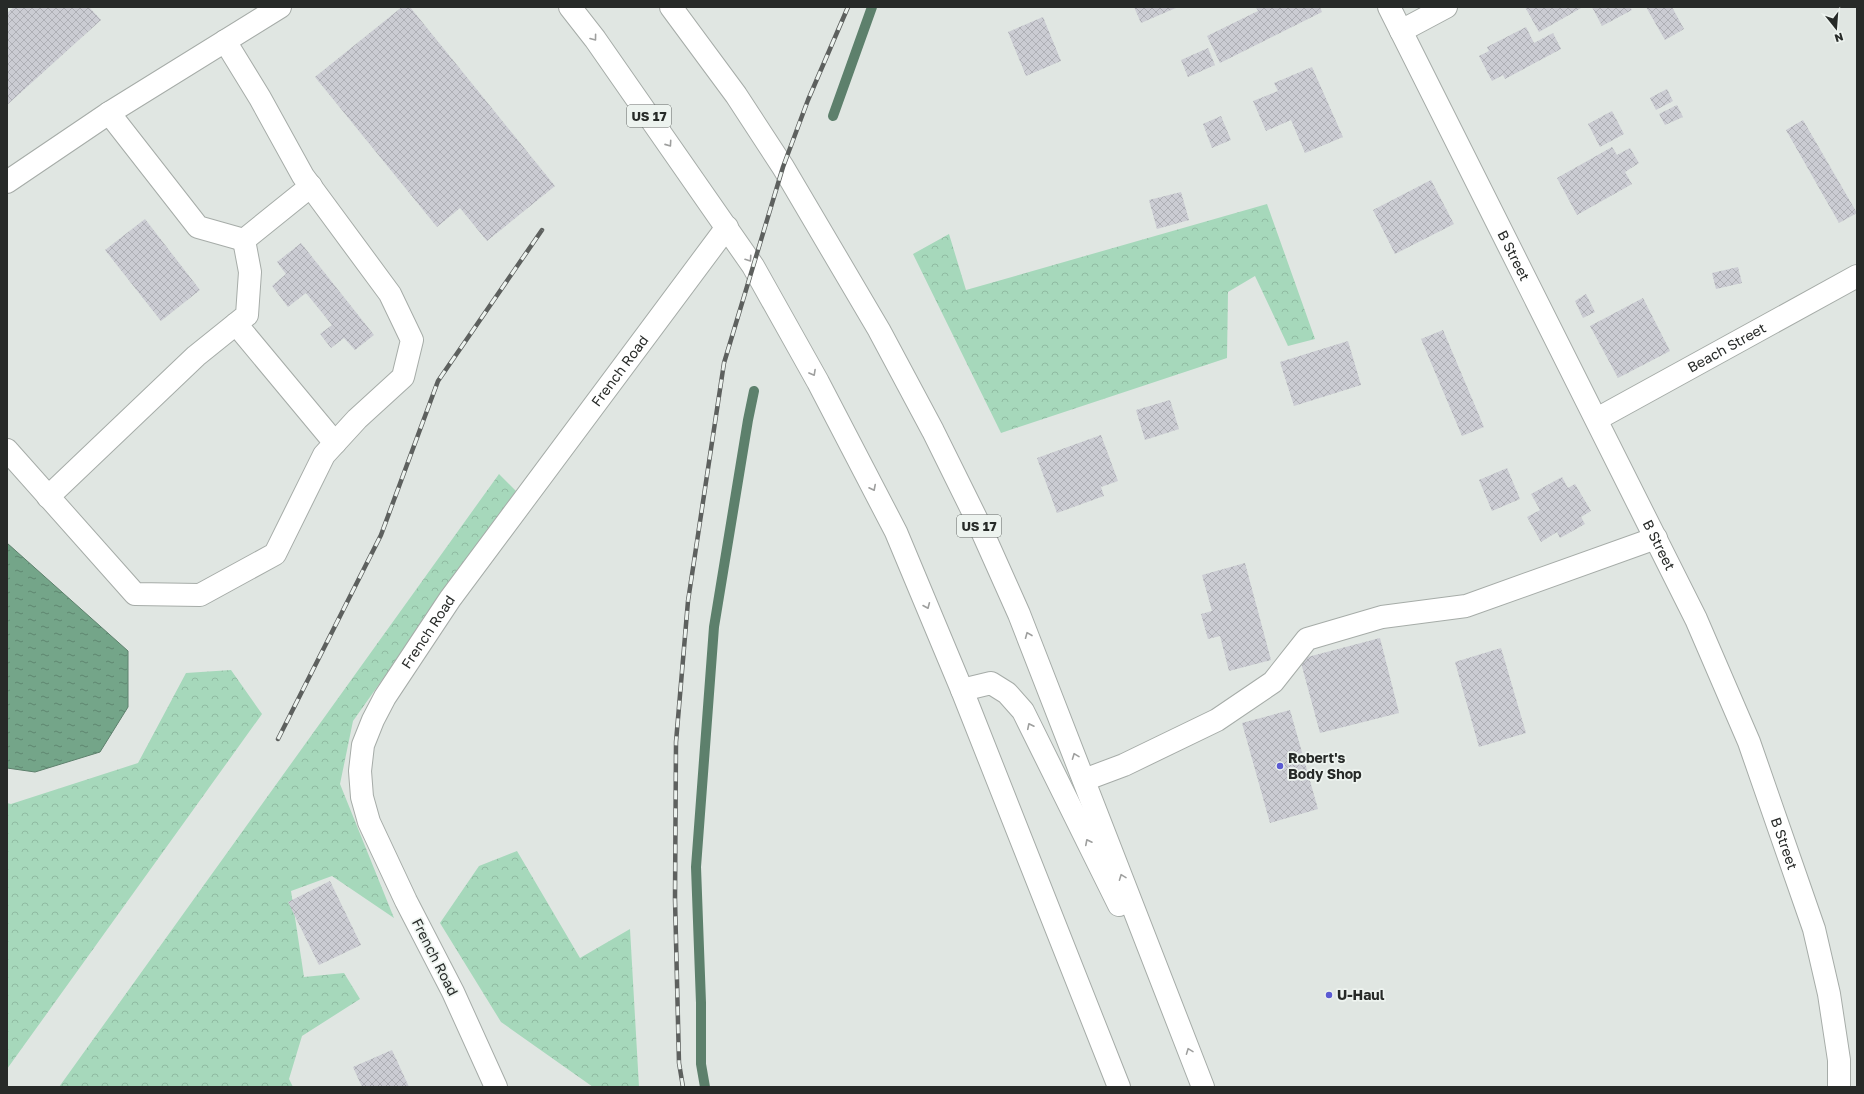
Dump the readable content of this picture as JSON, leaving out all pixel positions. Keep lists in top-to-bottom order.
{
  "streets": {
    "main road": [
      "US 17",
      "B Street",
      "Beach Street",
      "French Road"
    ]
  },
  "crossings": [
    ["US 17", "French Road"],
    ["B Street", "Beach Street"]
  ],
  "places": ["Robert's Body Shop", "U-Haul"],
  "north": "bottom"
}
